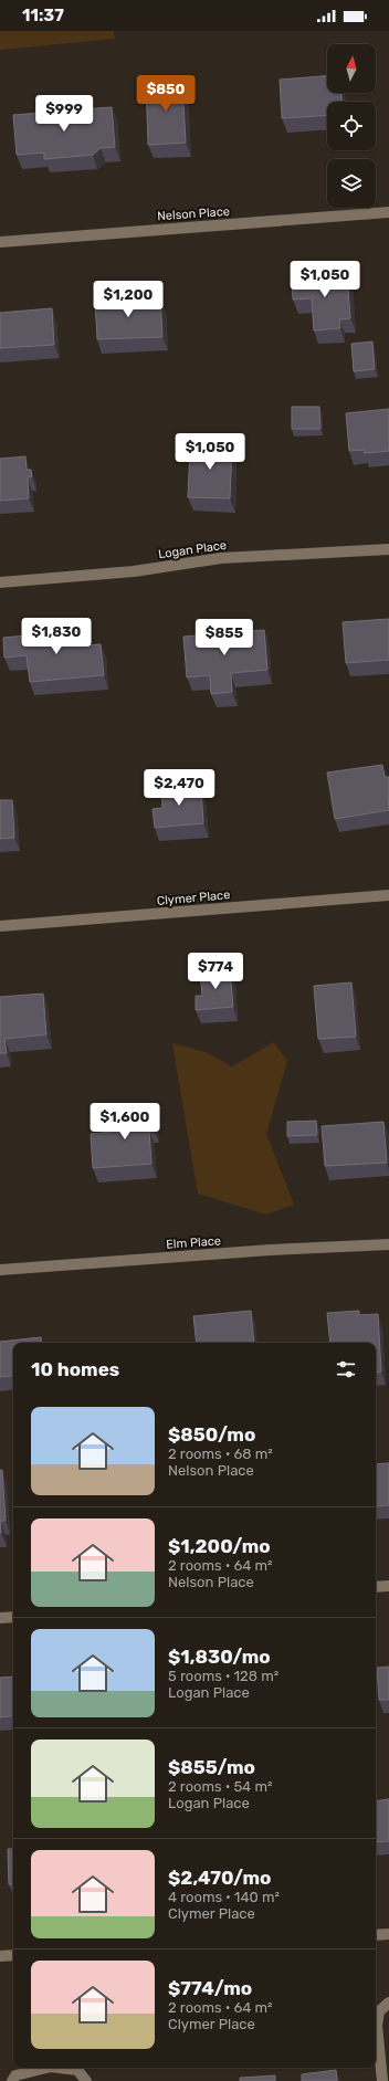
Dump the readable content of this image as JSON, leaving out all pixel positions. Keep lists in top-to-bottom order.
{
  "streets": {
    "street": [
      "Nelson Place",
      "Logan Place",
      "Clymer Place",
      "Elm Place"
    ]
  },
  "north": "top",
  "page": {
    "status": "11:37",
    "price": [
      "$850",
      "$999",
      "$1,050",
      "$1,200",
      "$1,050",
      "$1,830",
      "$855",
      "$2,470",
      "$774",
      "$1,600"
    ],
    "heading": "10 homes",
    "list": [
      {
        "name": "$850/mo",
        "note": "2 rooms · 68 m² · Nelson Place"
      },
      {
        "name": "$1,200/mo",
        "note": "2 rooms · 64 m² · Nelson Place"
      },
      {
        "name": "$1,830/mo",
        "note": "5 rooms · 128 m² · Logan Place"
      },
      {
        "name": "$855/mo",
        "note": "2 rooms · 54 m² · Logan Place"
      },
      {
        "name": "$2,470/mo",
        "note": "4 rooms · 140 m² · Clymer Place"
      },
      {
        "name": "$774/mo",
        "note": "2 rooms · 64 m² · Clymer Place"
      }
    ]
  }
}
